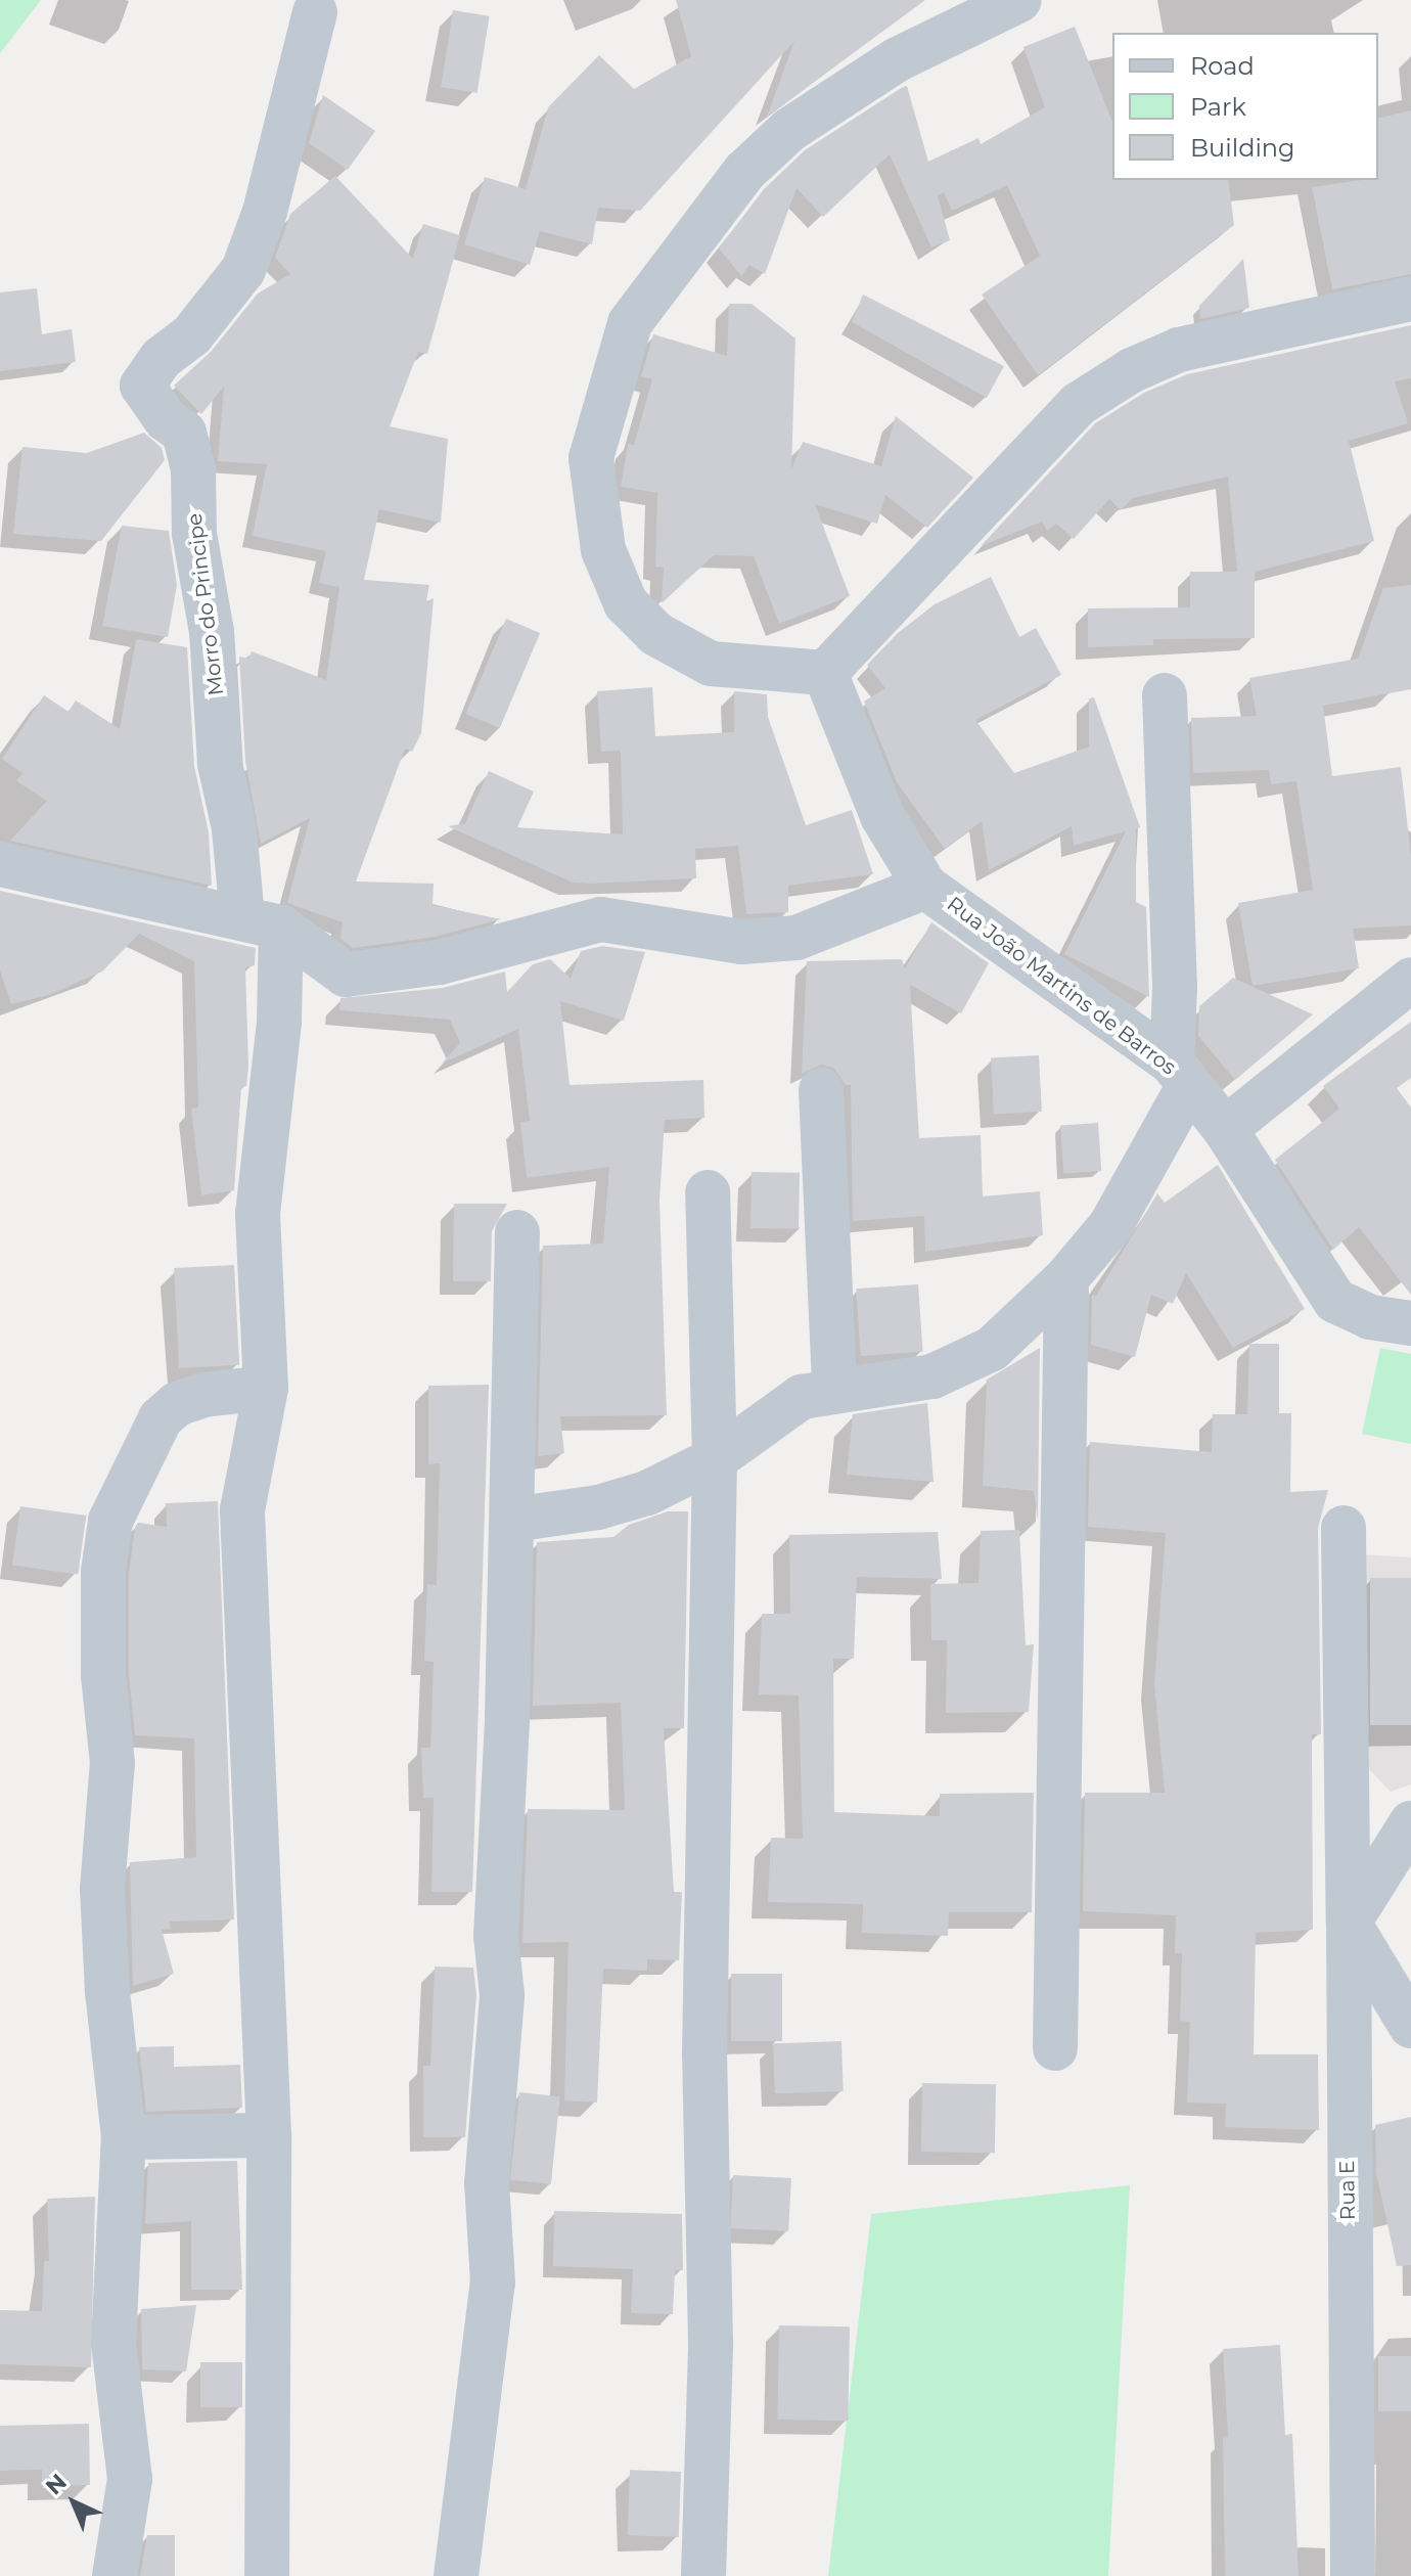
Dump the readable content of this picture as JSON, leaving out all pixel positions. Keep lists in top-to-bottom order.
{
  "streets": {
    "street": ["Morro do Principe", "Rua João Martins de Barros", "Rua E"]
  },
  "legend": ["Road", "Park", "Building"],
  "north": "top left"
}
